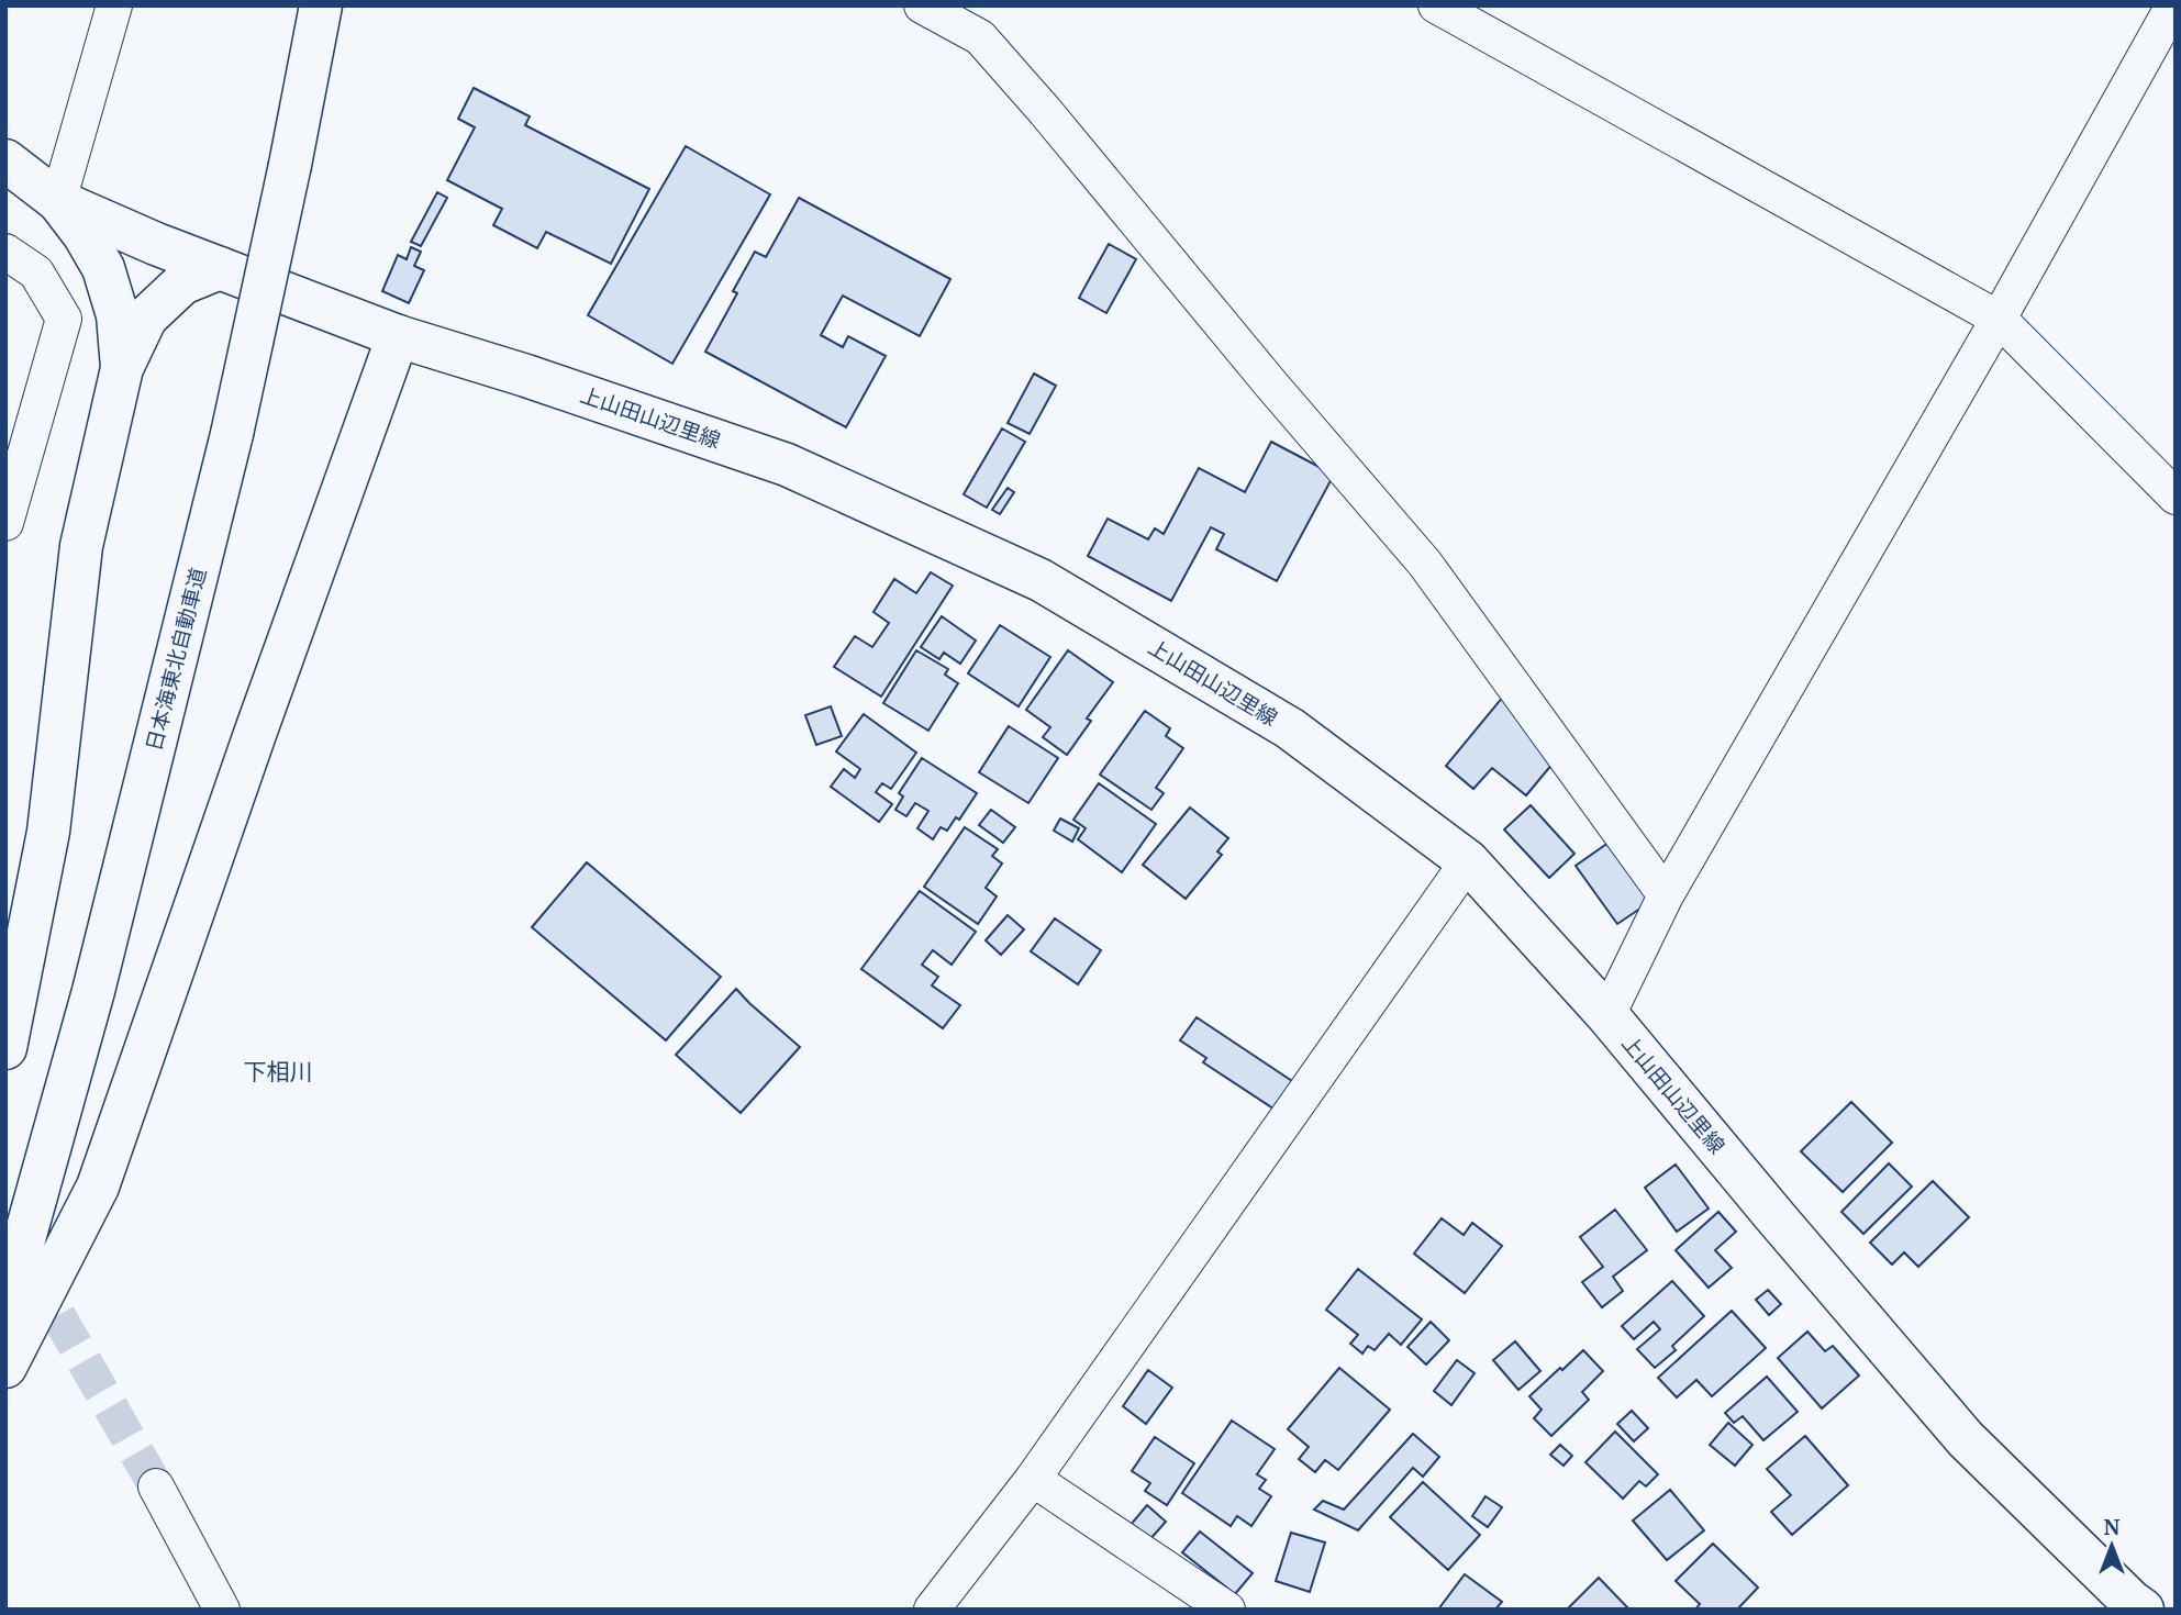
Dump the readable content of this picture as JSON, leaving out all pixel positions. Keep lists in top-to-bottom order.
{
  "streets": {
    "main road": ["上山田山辺里線", "日本海東北自動車道"]
  },
  "districts": ["下相川"],
  "north": "top"
}
